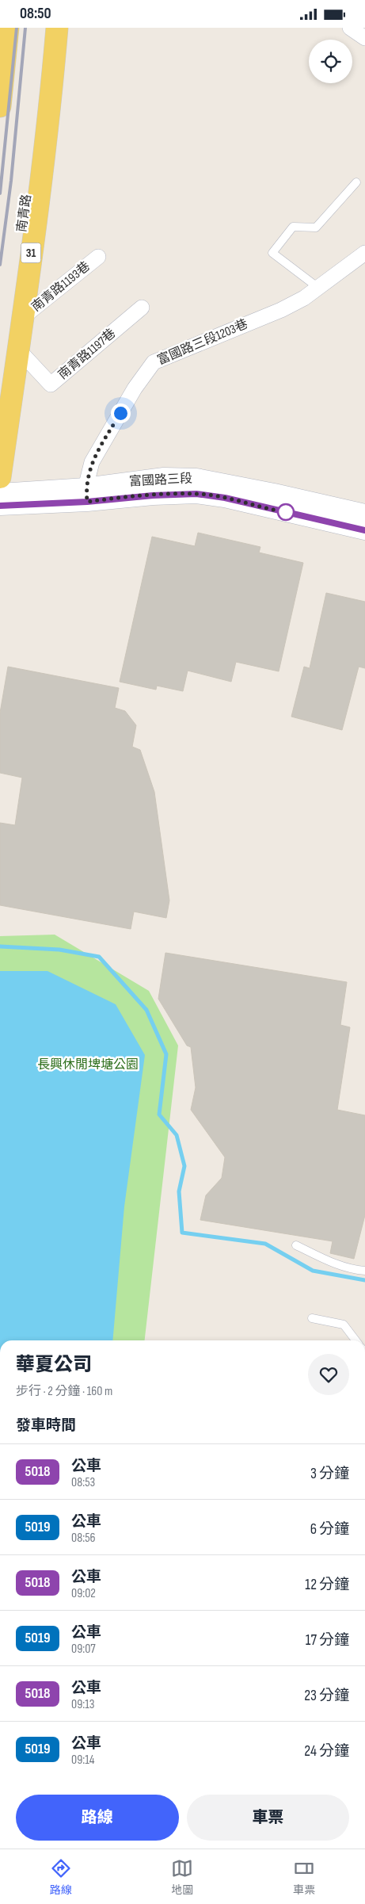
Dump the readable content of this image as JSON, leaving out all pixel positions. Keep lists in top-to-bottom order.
{
  "streets": {
    "main road": ["南青路", "31"],
    "street": [
      "南青路1193巷",
      "富國路三段1203巷",
      "南青路1197巷",
      "富國路三段"
    ]
  },
  "crossings": [
    ["31", "南青路1193巷"],
    ["31", "南青路1197巷"],
    ["富國路三段1203巷", "富國路三段"]
  ],
  "parks": ["長興休閒埤塘公園"],
  "lines": ["bus line 5018"],
  "page": {
    "status": "08:50",
    "heading": [
      ["華夏公司", "步行 · 2 分鐘 · 160 m"],
      "發車時間"
    ],
    "list": [
      {
        "mark": "5018",
        "name": "公車",
        "note": "08:53",
        "value": "3 分鐘"
      },
      {
        "mark": "5019",
        "name": "公車",
        "note": "08:56",
        "value": "6 分鐘"
      },
      {
        "mark": "5018",
        "name": "公車",
        "note": "09:02",
        "value": "12 分鐘"
      },
      {
        "mark": "5019",
        "name": "公車",
        "note": "09:07",
        "value": "17 分鐘"
      },
      {
        "mark": "5018",
        "name": "公車",
        "note": "09:13",
        "value": "23 分鐘"
      },
      {
        "mark": "5019",
        "name": "公車",
        "note": "09:14",
        "value": "24 分鐘"
      }
    ],
    "buttons": ["路線", "車票"],
    "tabs": ["路線", "地圖", "車票"]
  }
}
